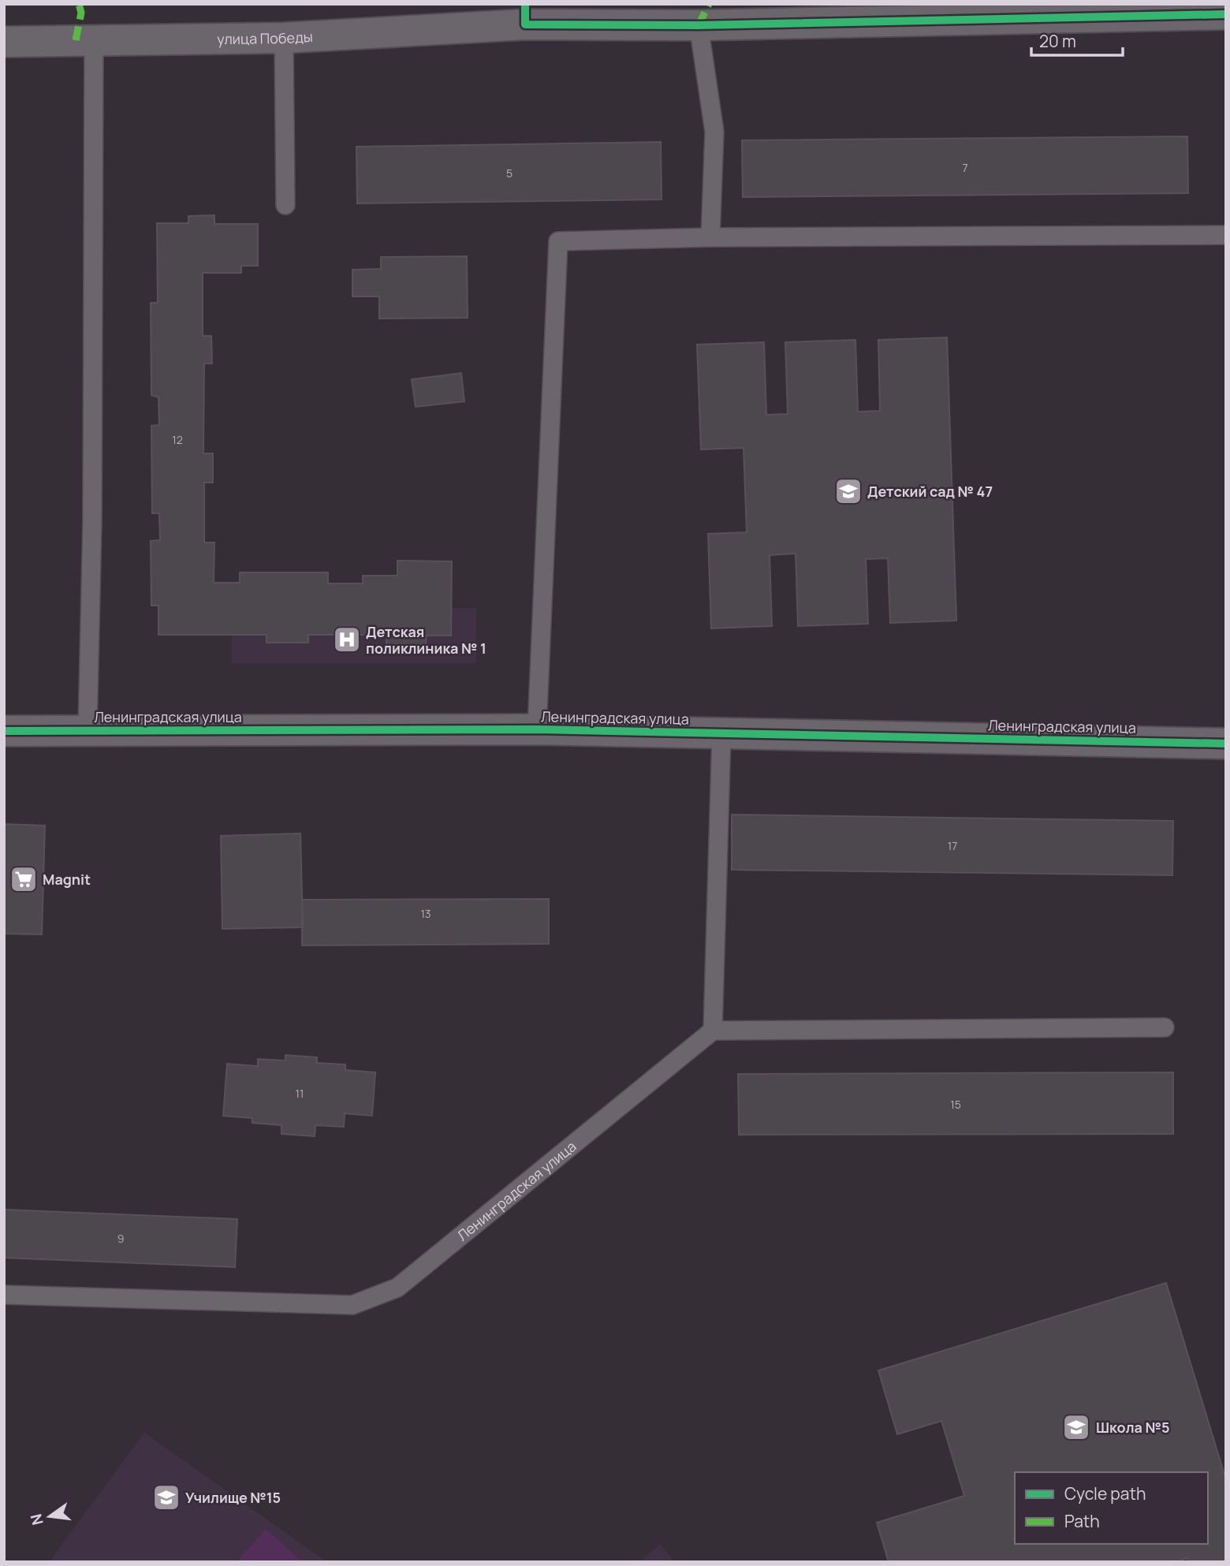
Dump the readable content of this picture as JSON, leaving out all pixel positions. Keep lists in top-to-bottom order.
{
  "streets": {
    "street": ["улица Победы", "Ленинградская улица"]
  },
  "places": {
    "school or university": ["Детский сад № 47", "Школа №5", "Училище №15"],
    "hospital": ["Детская поликлиника № 1"],
    "supermarket": ["Magnit"]
  },
  "house_numbers": [
    "7",
    "5",
    "12",
    "17",
    "13",
    "11",
    "15",
    "9"
  ],
  "legend": ["Cycle path", "Path"],
  "scale_bar": "20 m",
  "north": "left"
}
